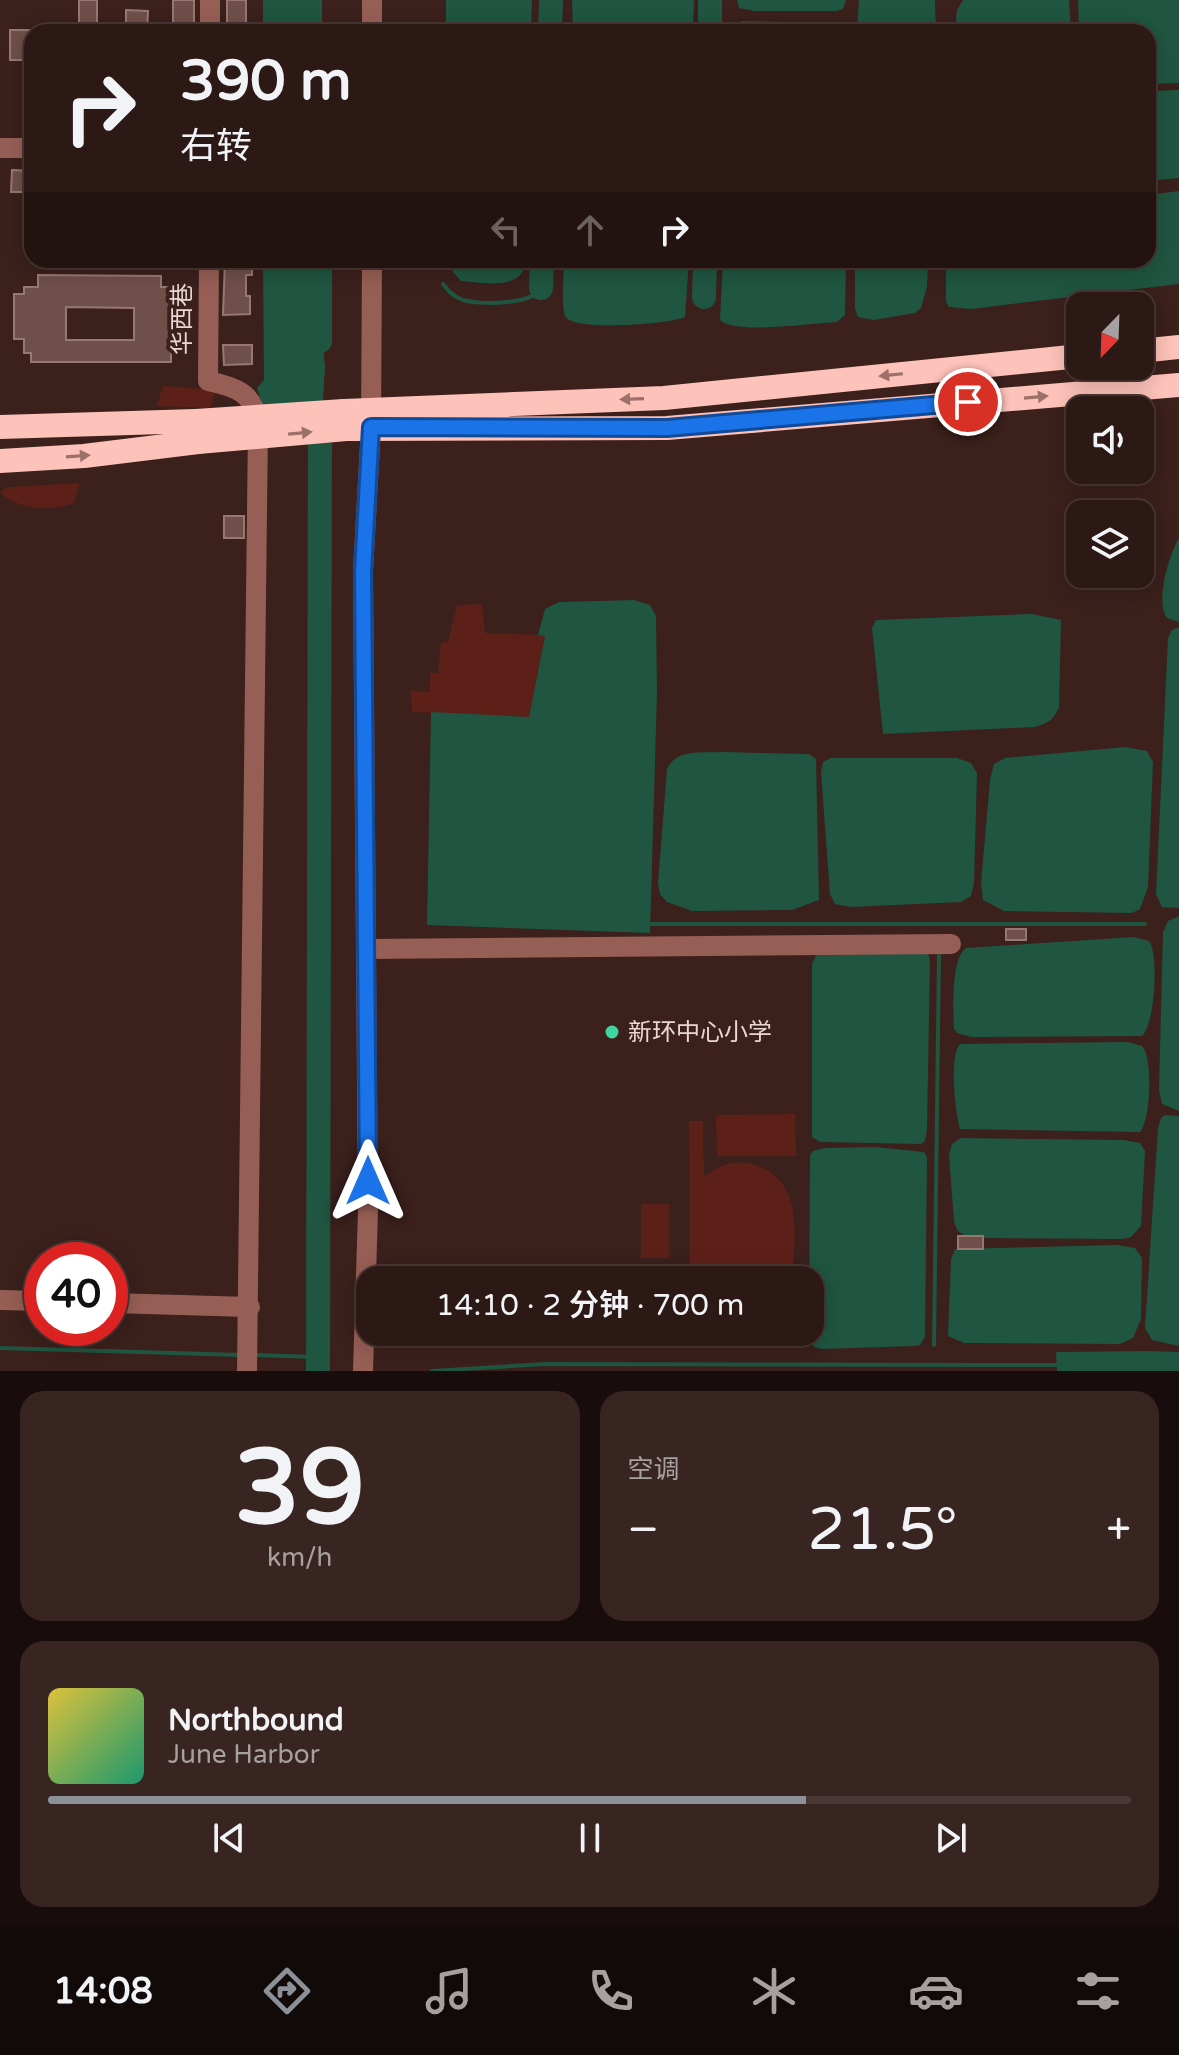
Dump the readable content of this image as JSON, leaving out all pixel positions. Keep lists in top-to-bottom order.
{
  "streets": {
    "street": ["华西巷"]
  },
  "places": ["新环中心小学"],
  "north": "bottom left",
  "page": {
    "turn": ["390 m", "右转"],
    "limit": "40",
    "trip": "14:10 · 2 分钟 · 700 m",
    "tile": [
      ["39", "km/h"],
      "空调"
    ],
    "heat": ["−", "21.5°", "+"],
    "song": ["Northbound", "June Harbor"],
    "tabs": "14:08"
  }
}
